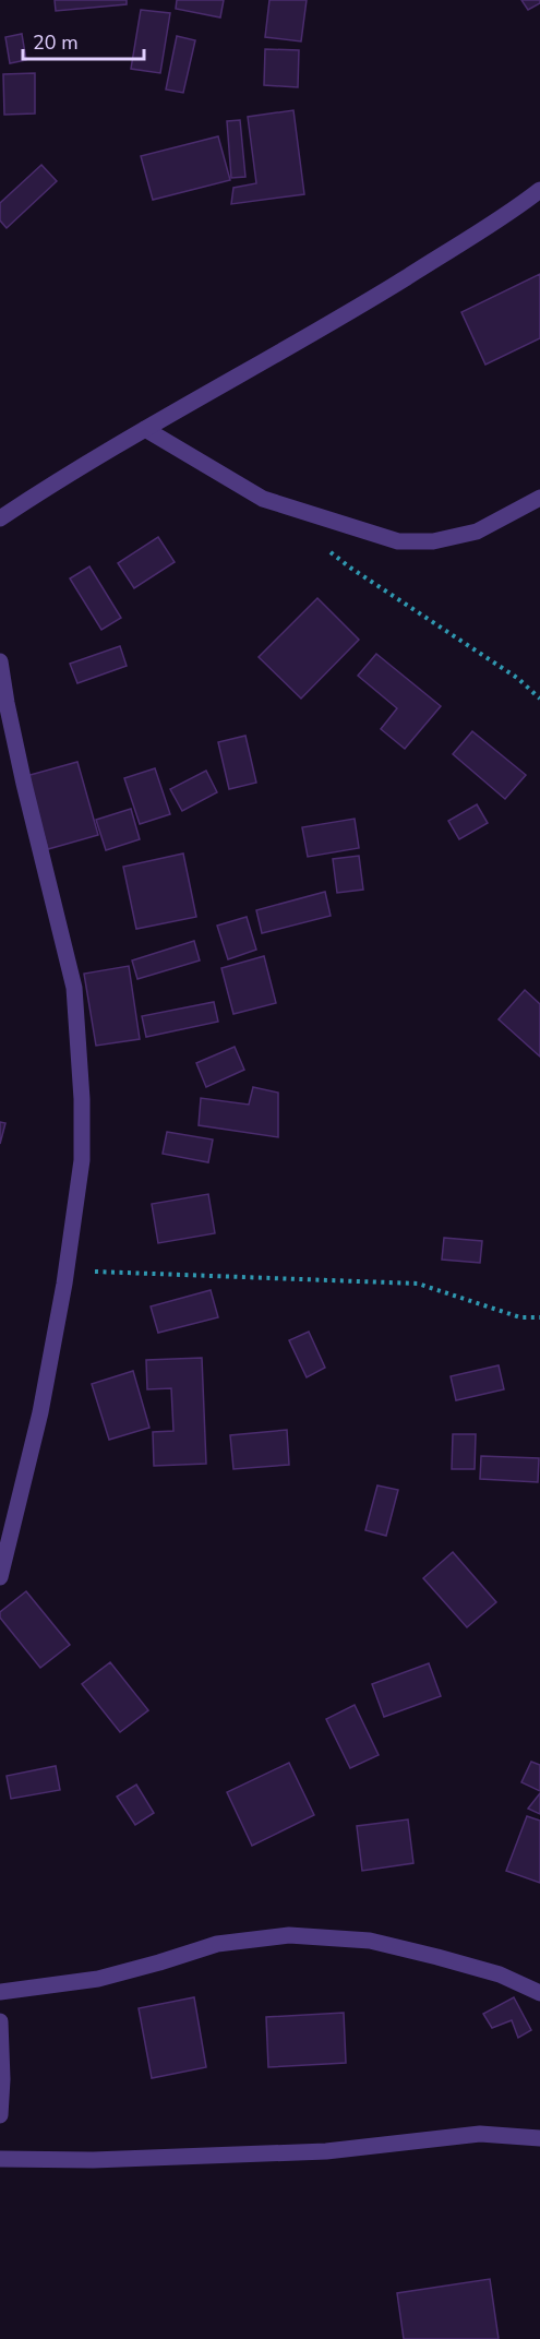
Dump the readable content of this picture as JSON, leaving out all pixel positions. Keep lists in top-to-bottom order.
{
  "scale_bar": "20 m"
}
